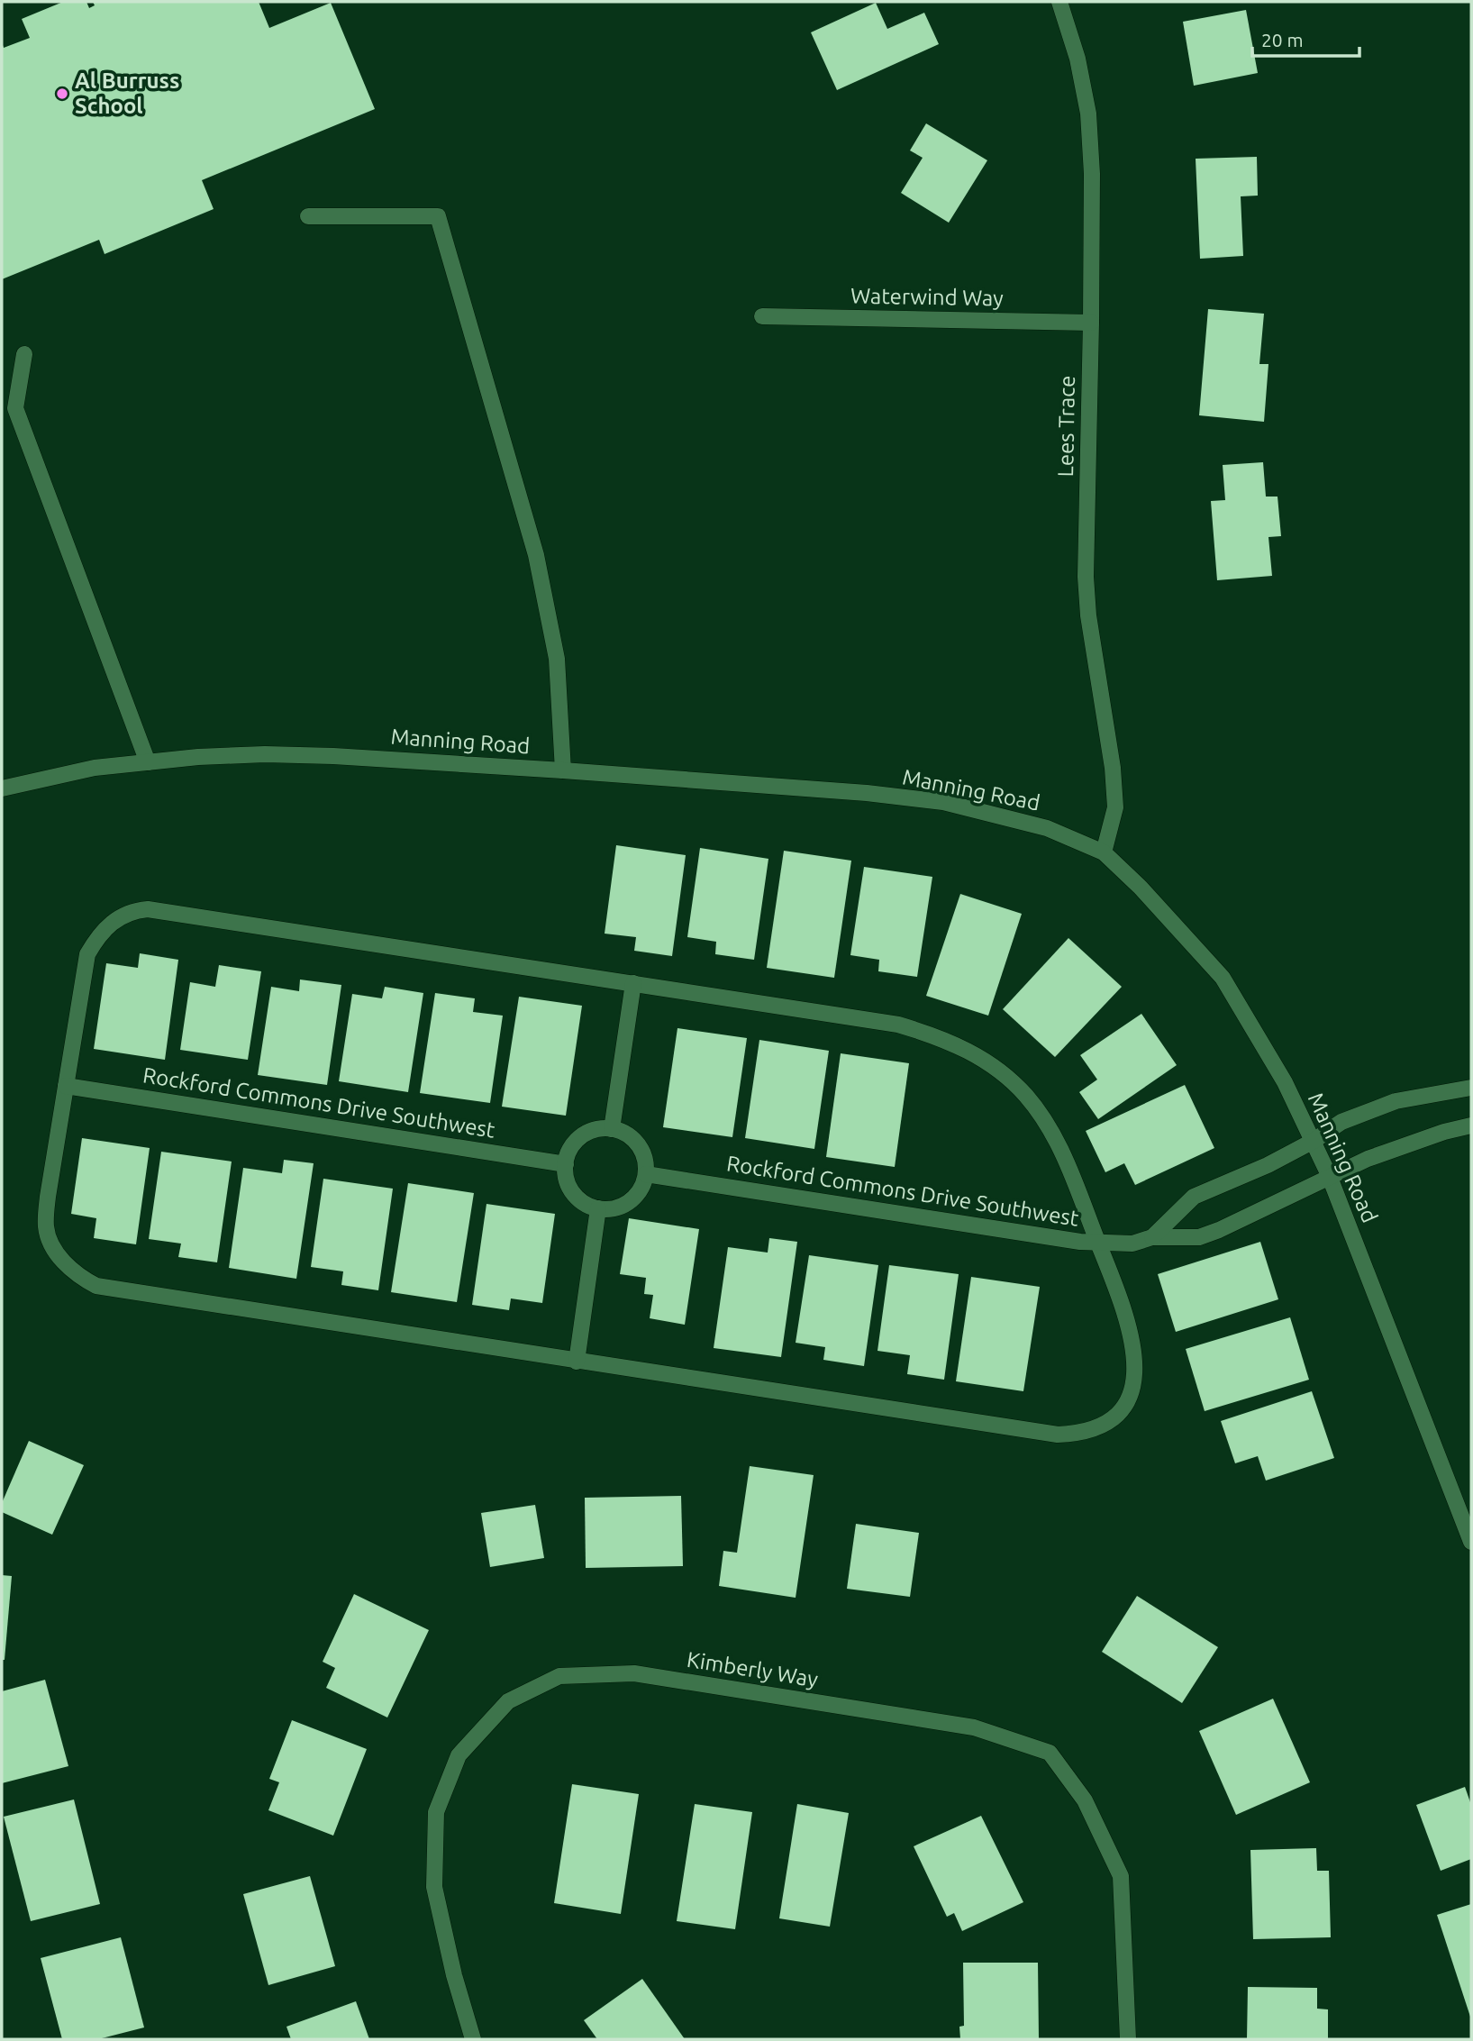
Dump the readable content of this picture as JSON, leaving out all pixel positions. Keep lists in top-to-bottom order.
{
  "streets": {
    "street": [
      "Waterwind Way",
      "Lees Trace",
      "Manning Road",
      "Rockford Commons Drive Southwest",
      "Kimberly Way"
    ]
  },
  "crossings": [
    ["Waterwind Way", "Lees Trace"],
    ["Lees Trace", "Manning Road"],
    ["Manning Road", "Rockford Commons Drive Southwest"]
  ],
  "places": ["Al Burruss School"],
  "scale_bar": "20 m"
}
